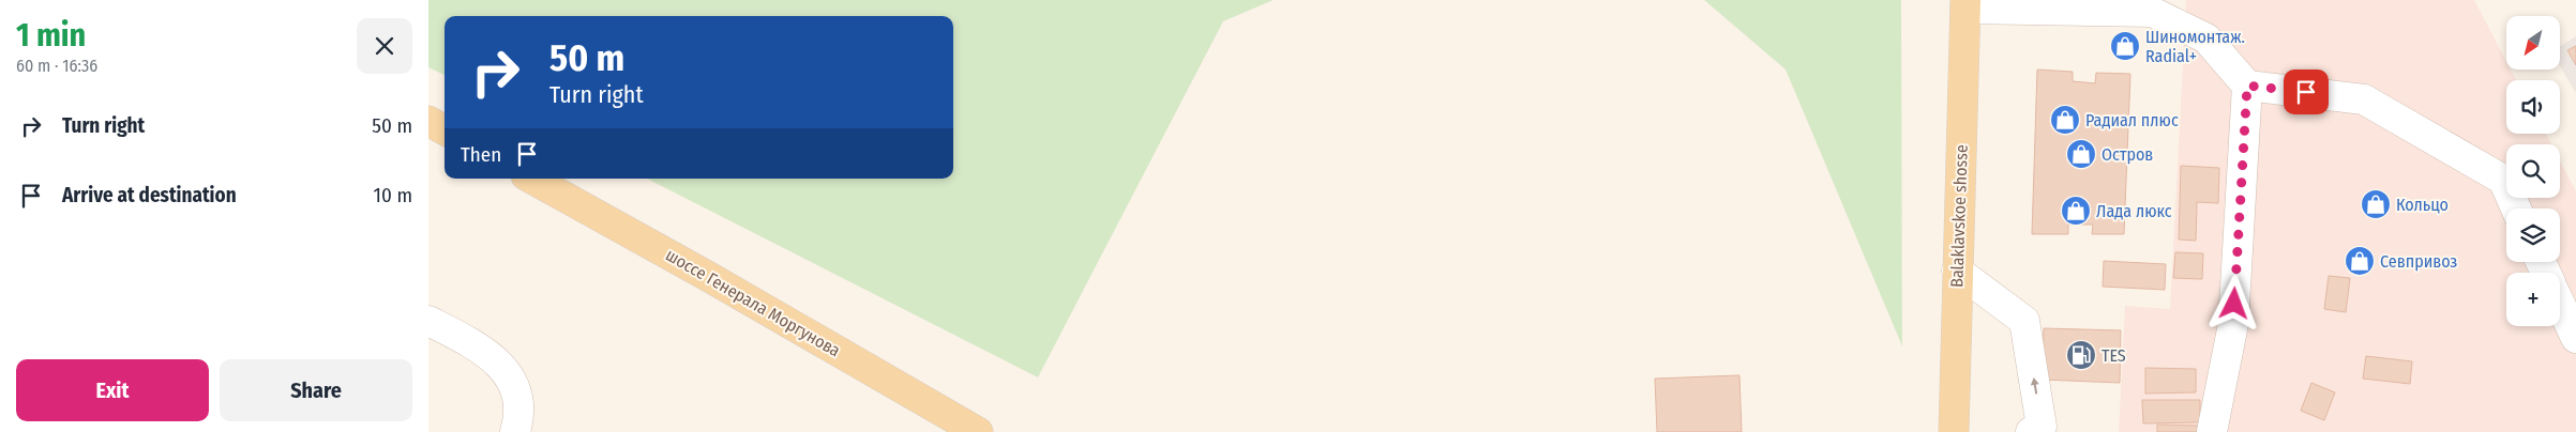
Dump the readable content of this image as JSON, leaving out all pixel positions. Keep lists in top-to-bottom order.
{
  "streets": {
    "main road": ["Balaklavskoe shosse", "шоссе Генерала Моргунова"]
  },
  "places": {
    "shop": [
      "Шиномонтаж. Radial+",
      "Радиал плюс",
      "Остров",
      "Кольцо",
      "Лада люкс",
      "Севпривоз"
    ],
    "fuel station": ["TES"]
  },
  "north": "bottom left",
  "page": {
    "heading": ["1 min", "60 m · 16:36"],
    "map_buttons": "+",
    "turn": ["50 m", "Turn right"],
    "list": [
      {
        "name": "Turn right",
        "value": "50 m"
      },
      {
        "name": "Arrive at destination",
        "value": "10 m"
      }
    ],
    "then": "Then",
    "buttons": ["Exit", "Share"]
  }
}
